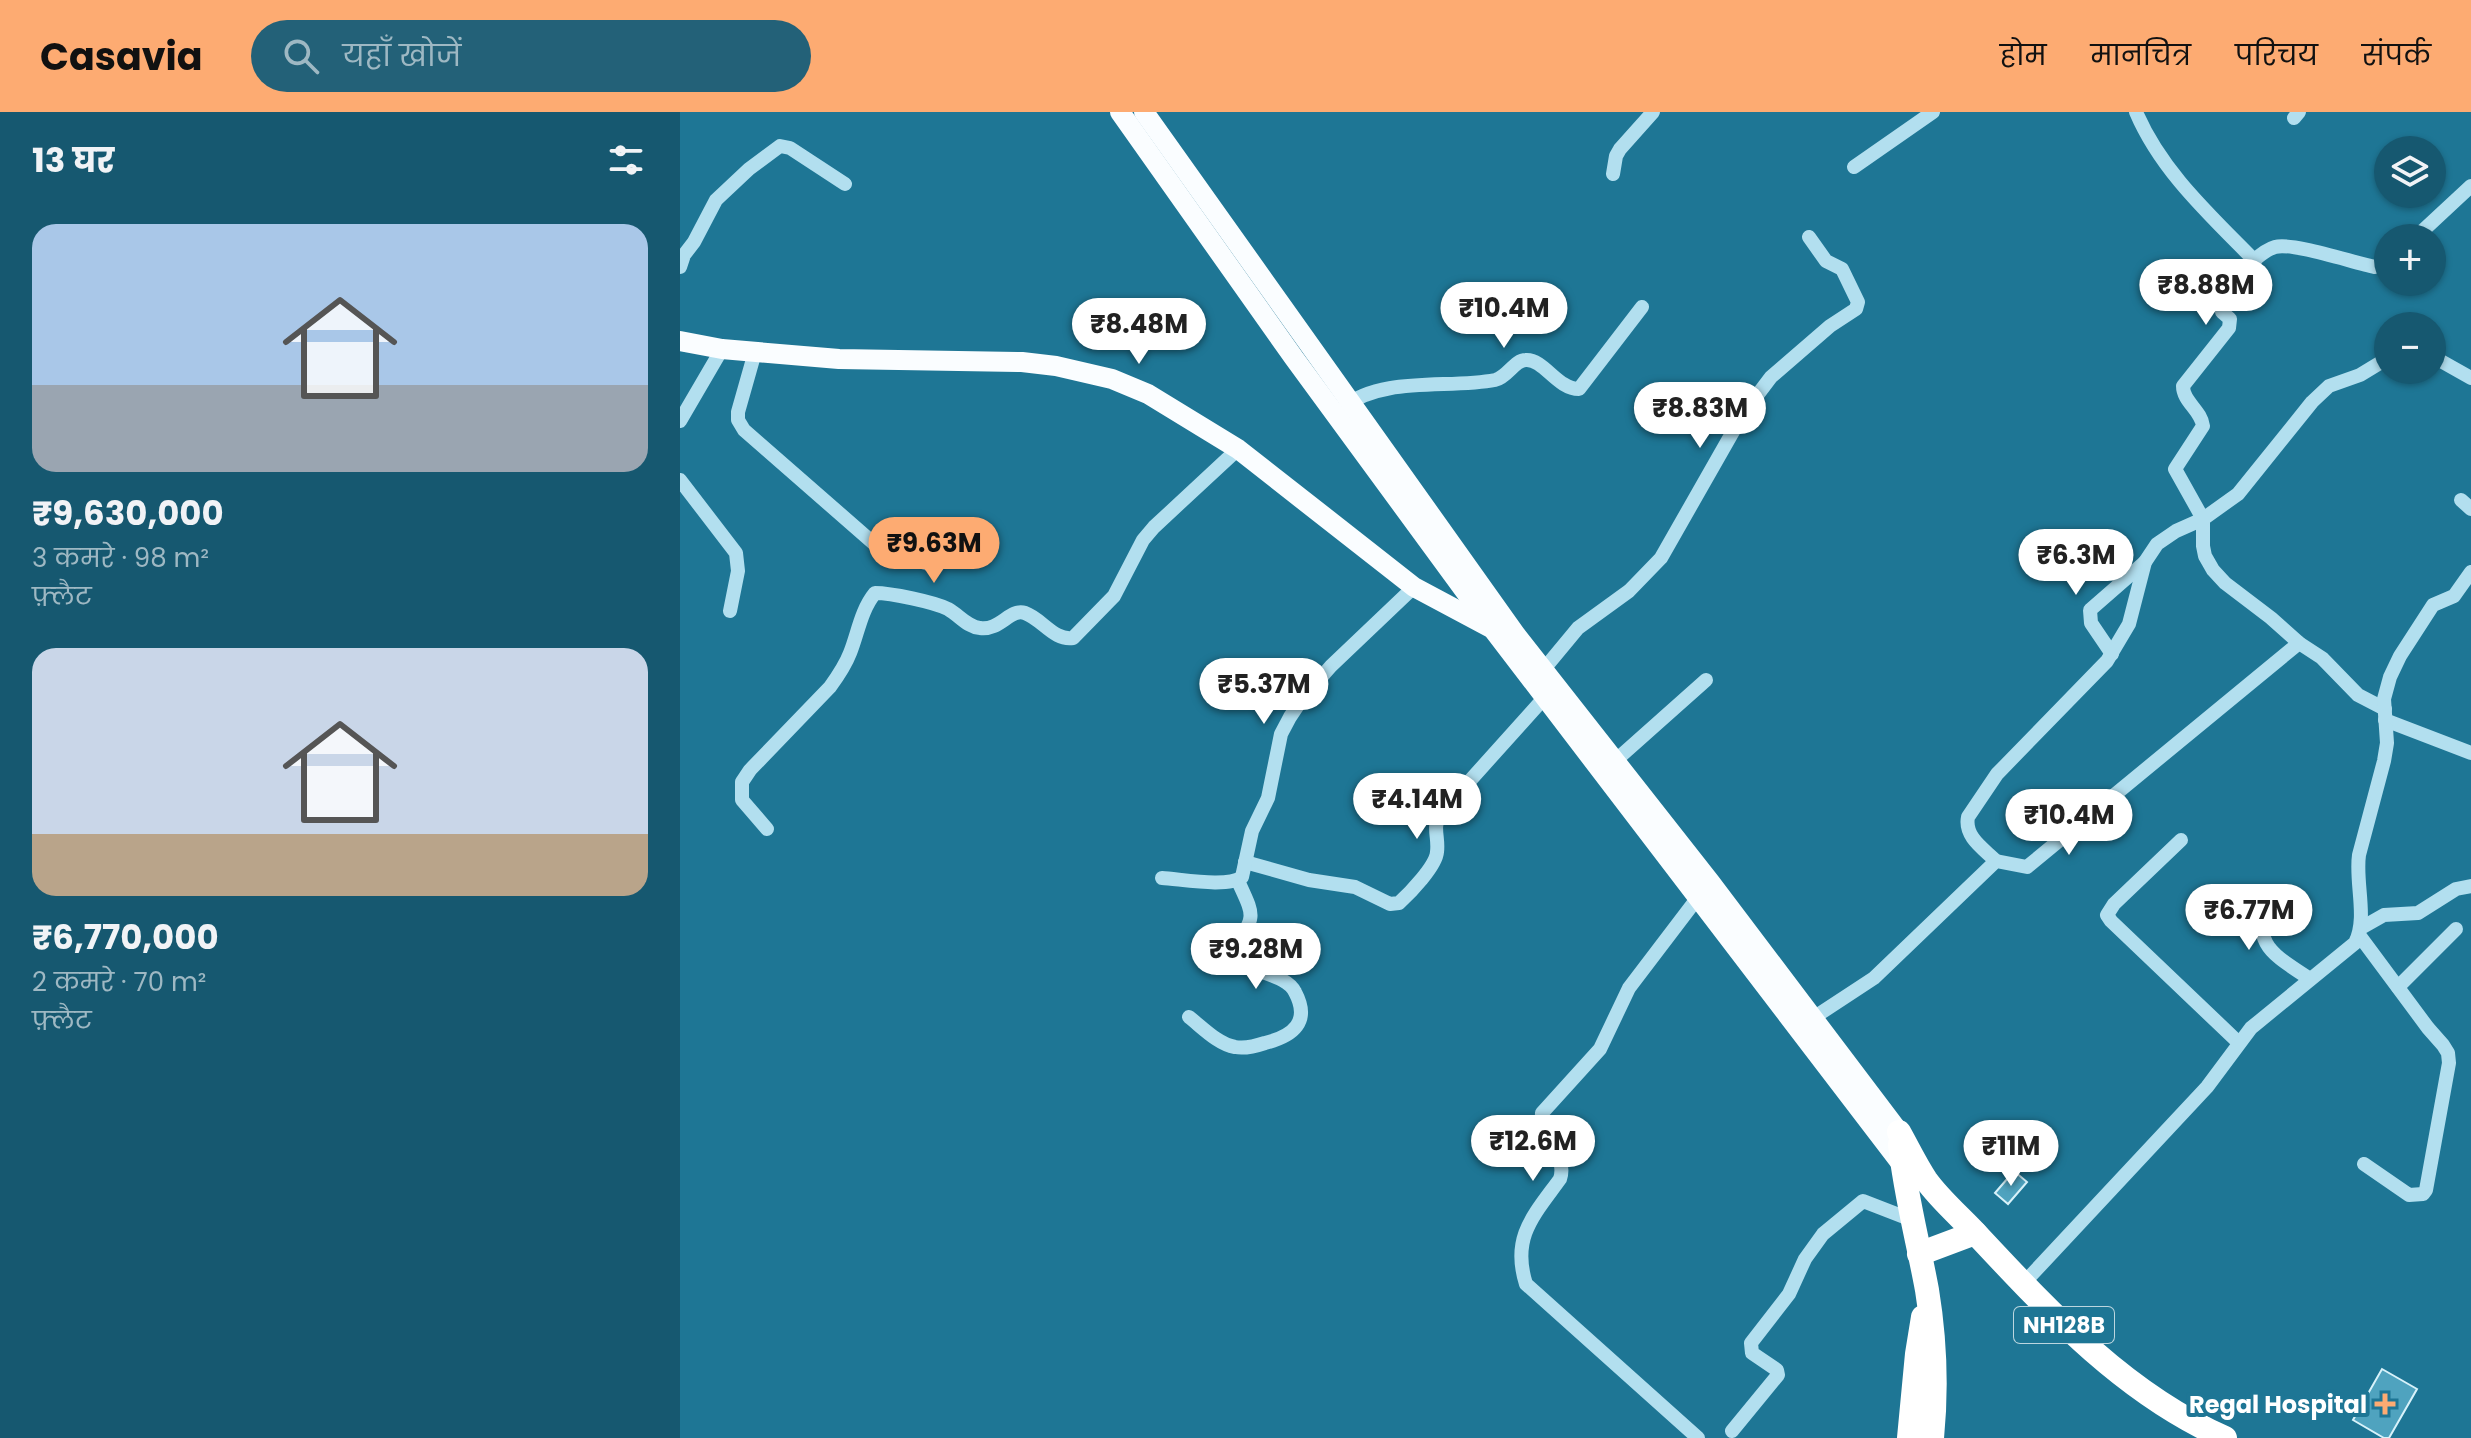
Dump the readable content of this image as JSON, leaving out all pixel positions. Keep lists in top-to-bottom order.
{
  "streets": {
    "highway": ["NH128B"]
  },
  "places": {
    "health": ["Regal Hospital"]
  },
  "page": {
    "header": "Casavia",
    "search": "यहाँ खोजें",
    "nav": [
      "होम",
      "मानचित्र",
      "परिचय",
      "संपर्क"
    ],
    "heading": "13 घर",
    "map_buttons": ["+", "−"],
    "list": [
      {
        "name": "₹9,630,000",
        "note": "3 कमरे · 98 m² · फ़्लैट"
      },
      {
        "name": "₹6,770,000",
        "note": "2 कमरे · 70 m² · फ़्लैट"
      }
    ],
    "price": [
      "₹8.88M",
      "₹10.4M",
      "₹8.48M",
      "₹8.83M",
      "₹9.63M",
      "₹6.3M",
      "₹5.37M",
      "₹4.14M",
      "₹10.4M",
      "₹6.77M",
      "₹9.28M",
      "₹12.6M",
      "₹11M"
    ]
  }
}
